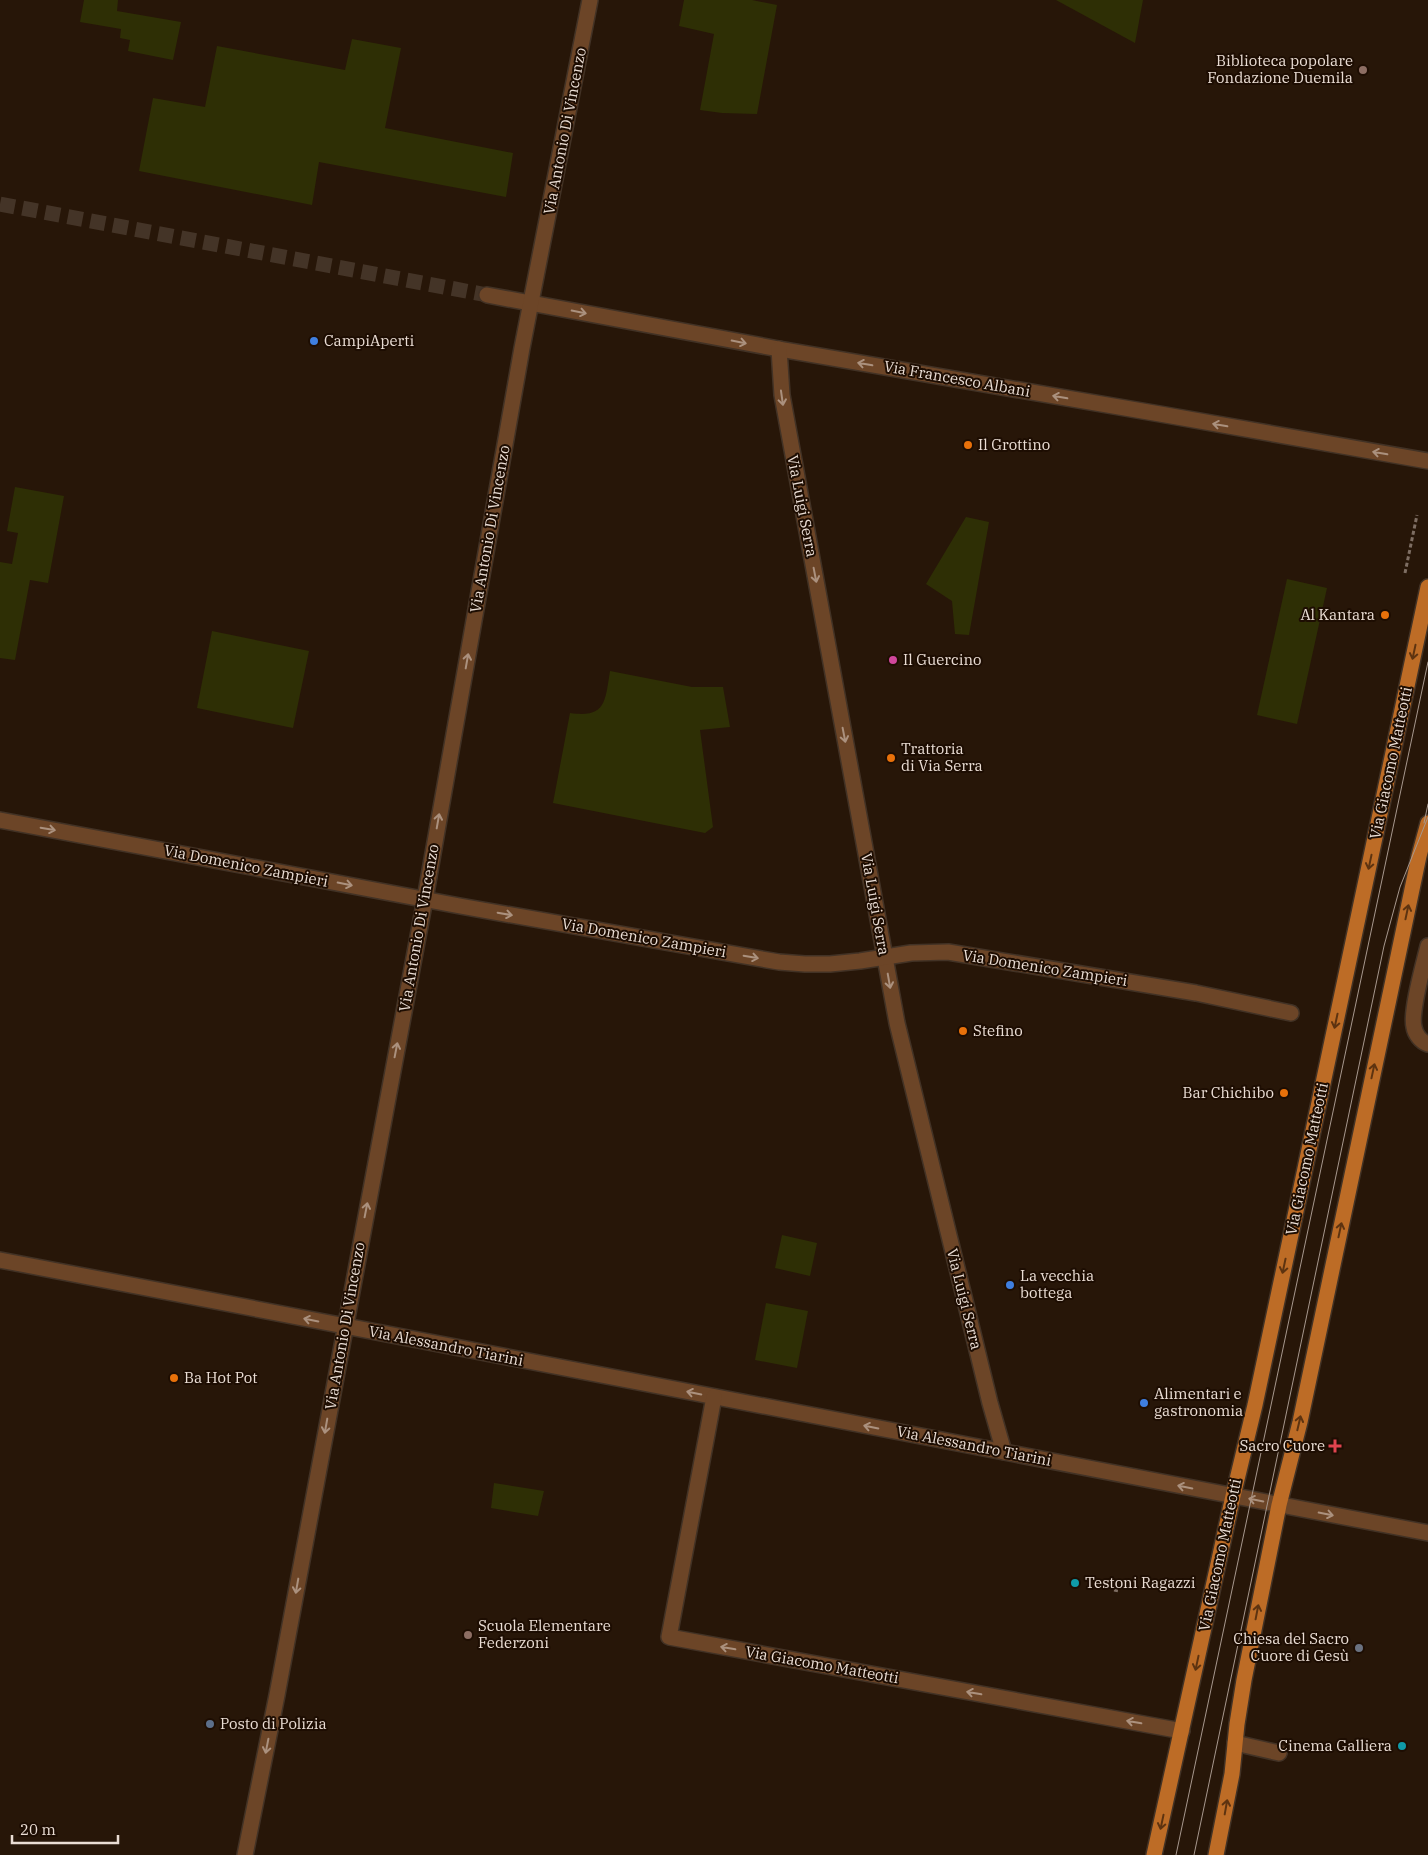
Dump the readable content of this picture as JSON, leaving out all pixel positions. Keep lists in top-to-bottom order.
{
  "streets": {
    "main road": ["Via Giacomo Matteotti"],
    "street": [
      "Via Antonio Di Vincenzo",
      "Via Francesco Albani",
      "Via Luigi Serra",
      "Via Domenico Zampieri",
      "Via Alessandro Tiarini"
    ]
  },
  "crossings": [
    ["Via Antonio Di Vincenzo", "Via Francesco Albani"],
    ["Via Antonio Di Vincenzo", "Via Domenico Zampieri"],
    ["Via Antonio Di Vincenzo", "Via Alessandro Tiarini"],
    ["Via Francesco Albani", "Via Luigi Serra"],
    ["Via Luigi Serra", "Via Domenico Zampieri"],
    ["Via Luigi Serra", "Via Alessandro Tiarini"],
    ["Via Giacomo Matteotti", "Via Alessandro Tiarini"]
  ],
  "one_way": ["Via Luigi Serra", "Via Domenico Zampieri"],
  "places": {
    "other": [
      "Biblioteca popolare Fondazione Duemila",
      "CampiAperti",
      "Il Grottino",
      "Al Kantara",
      "Il Guercino",
      "Trattoria di Via Serra",
      "Stefino",
      "Bar Chichibo",
      "La vecchia bottega",
      "Ba Hot Pot",
      "Alimentari e gastronomia",
      "Testoni Ragazzi",
      "Scuola Elementare Federzoni",
      "Chiesa del Sacro Cuore di Gesù",
      "Posto di Polizia",
      "Cinema Galliera"
    ],
    "health": ["Sacro Cuore"]
  },
  "scale_bar": "20 m"
}
